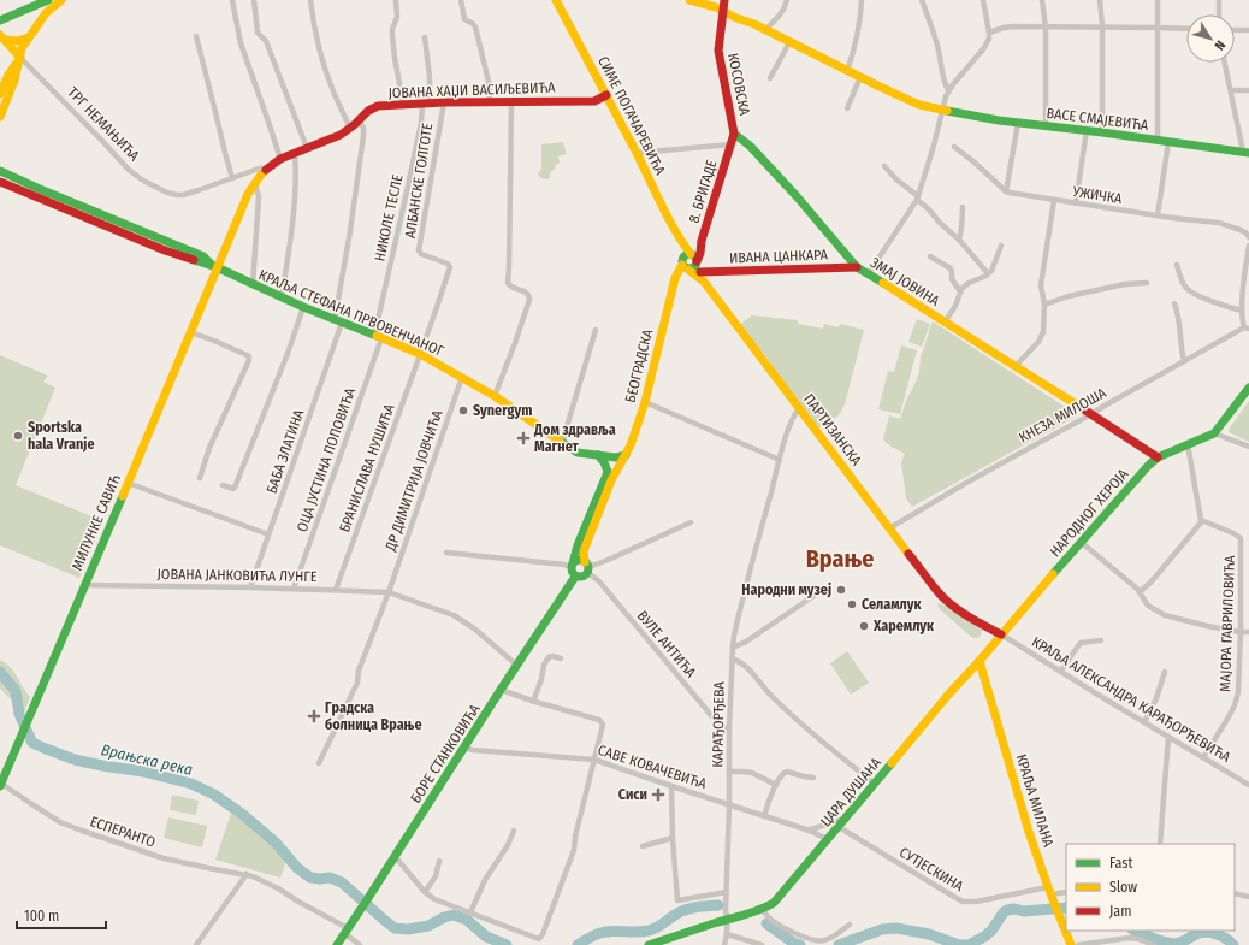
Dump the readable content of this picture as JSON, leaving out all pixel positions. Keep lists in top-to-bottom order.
{
  "streets": {
    "street": [
      "КОСОВСКА",
      "ЈОВАНА ХАЏИ ВАСИЉЕВИЋА",
      "СИМЕ ПОГАЧАРЕВИЋА",
      "ВАСЕ СМАЈЕВИЋА",
      "ТРГ НЕМАЊИЋА",
      "АЛБАНСКЕ ГОЛГОТЕ",
      "8. БРИГАДЕ",
      "УЖИЧКА",
      "НИКОЛЕ ТЕСЛЕ",
      "ИВАНА ЦАНКАРА",
      "ЗМАЈ ЈОВИНА",
      "КРАЉА СТЕФАНА ПРВОВЕНЧАНОГ",
      "БЕОГРАДСКА",
      "КНЕЗА МИЛОША",
      "ПАРТИЗАНСКА",
      "БАБА ЗЛАТИНА",
      "ОЦА ЈУСТИНА ПОПОВИЋА",
      "БРАНИСЛАВА НУШИЋА",
      "ДР ДИМИТРИЈА ЈОВЧИЋА",
      "НАРОДНОГ ХЕРОЈА",
      "МИЛУНКЕ САВИЋ",
      "ЈОВАНА ЈАНКОВИЋА ЛУНГЕ",
      "МАЈОРА ГАВРИЛОВИЋА",
      "ВУЛЕ АНТИЋА",
      "КРАЉА АЛЕКСАНДРА КАРАЂОРЂЕВИЋА",
      "КАРАЂОРЂЕВА",
      "БОРЕ СТАНКОВИЋА",
      "САВЕ КОВАЧЕВИЋА",
      "ЦАРА ДУШАНА",
      "КРАЉА МИЛАНА",
      "ЕСПЕРАНТО",
      "СУТЈЕСКИНА"
    ]
  },
  "crossings": [
    ["КОСОВСКА", "ВАСЕ СМАЈЕВИЋА"],
    ["КОСОВСКА", "8. БРИГАДЕ"],
    ["КОСОВСКА", "ЗМАЈ ЈОВИНА"],
    ["ЈОВАНА ХАЏИ ВАСИЉЕВИЋА", "СИМЕ ПОГАЧАРЕВИЋА"],
    ["ЈОВАНА ХАЏИ ВАСИЉЕВИЋА", "ТРГ НЕМАЊИЋА"],
    ["ЈОВАНА ХАЏИ ВАСИЉЕВИЋА", "АЛБАНСКЕ ГОЛГОТЕ"],
    ["ЈОВАНА ХАЏИ ВАСИЉЕВИЋА", "НИКОЛЕ ТЕСЛЕ"],
    ["ЈОВАНА ХАЏИ ВАСИЉЕВИЋА", "КРАЉА СТЕФАНА ПРВОВЕНЧАНОГ"],
    ["ЈОВАНА ХАЏИ ВАСИЉЕВИЋА", "БАБА ЗЛАТИНА"],
    ["ЈОВАНА ХАЏИ ВАСИЉЕВИЋА", "МИЛУНКЕ САВИЋ"],
    ["СИМЕ ПОГАЧАРЕВИЋА", "8. БРИГАДЕ"],
    ["СИМЕ ПОГАЧАРЕВИЋА", "ИВАНА ЦАНКАРА"],
    ["СИМЕ ПОГАЧАРЕВИЋА", "БЕОГРАДСКА"],
    ["СИМЕ ПОГАЧАРЕВИЋА", "ПАРТИЗАНСКА"],
    ["АЛБАНСКЕ ГОЛГОТЕ", "КРАЉА СТЕФАНА ПРВОВЕНЧАНОГ"],
    ["АЛБАНСКЕ ГОЛГОТЕ", "БРАНИСЛАВА НУШИЋА"],
    ["8. БРИГАДЕ", "ИВАНА ЦАНКАРА"],
    ["8. БРИГАДЕ", "БЕОГРАДСКА"],
    ["8. БРИГАДЕ", "ПАРТИЗАНСКА"],
    ["НИКОЛЕ ТЕСЛЕ", "КРАЉА СТЕФАНА ПРВОВЕНЧАНОГ"],
    ["НИКОЛЕ ТЕСЛЕ", "ОЦА ЈУСТИНА ПОПОВИЋА"],
    ["ИВАНА ЦАНКАРА", "ЗМАЈ ЈОВИНА"],
    ["ИВАНА ЦАНКАРА", "БЕОГРАДСКА"],
    ["ИВАНА ЦАНКАРА", "ПАРТИЗАНСКА"],
    ["ЗМАЈ ЈОВИНА", "КНЕЗА МИЛОША"],
    ["ЗМАЈ ЈОВИНА", "НАРОДНОГ ХЕРОЈА"],
    ["КРАЉА СТЕФАНА ПРВОВЕНЧАНОГ", "БЕОГРАДСКА"],
    ["КРАЉА СТЕФАНА ПРВОВЕНЧАНОГ", "БАБА ЗЛАТИНА"],
    ["КРАЉА СТЕФАНА ПРВОВЕНЧАНОГ", "ОЦА ЈУСТИНА ПОПОВИЋА"],
    ["КРАЉА СТЕФАНА ПРВОВЕНЧАНОГ", "БРАНИСЛАВА НУШИЋА"],
    ["КРАЉА СТЕФАНА ПРВОВЕНЧАНОГ", "ДР ДИМИТРИЈА ЈОВЧИЋА"],
    ["КРАЉА СТЕФАНА ПРВОВЕНЧАНОГ", "МИЛУНКЕ САВИЋ"],
    ["БЕОГРАДСКА", "ПАРТИЗАНСКА"],
    ["БЕОГРАДСКА", "ВУЛЕ АНТИЋА"],
    ["БЕОГРАДСКА", "БОРЕ СТАНКОВИЋА"],
    ["КНЕЗА МИЛОША", "ПАРТИЗАНСКА"],
    ["ПАРТИЗАНСКА", "НАРОДНОГ ХЕРОЈА"],
    ["ПАРТИЗАНСКА", "КРАЉА АЛЕКСАНДРА КАРАЂОРЂЕВИЋА"],
    ["ПАРТИЗАНСКА", "КАРАЂОРЂЕВА"],
    ["БАБА ЗЛАТИНА", "ЈОВАНА ЈАНКОВИЋА ЛУНГЕ"],
    ["ОЦА ЈУСТИНА ПОПОВИЋА", "ЈОВАНА ЈАНКОВИЋА ЛУНГЕ"],
    ["БРАНИСЛАВА НУШИЋА", "ЈОВАНА ЈАНКОВИЋА ЛУНГЕ"],
    ["ДР ДИМИТРИЈА ЈОВЧИЋА", "ЈОВАНА ЈАНКОВИЋА ЛУНГЕ"],
    ["НАРОДНОГ ХЕРОЈА", "КРАЉА АЛЕКСАНДРА КАРАЂОРЂЕВИЋА"],
    ["НАРОДНОГ ХЕРОЈА", "ЦАРА ДУШАНА"],
    ["НАРОДНОГ ХЕРОЈА", "КРАЉА МИЛАНА"],
    ["МИЛУНКЕ САВИЋ", "ЈОВАНА ЈАНКОВИЋА ЛУНГЕ"],
    ["МИЛУНКЕ САВИЋ", "ЕСПЕРАНТО"],
    ["ЈОВАНА ЈАНКОВИЋА ЛУНГЕ", "БОРЕ СТАНКОВИЋА"],
    ["МАЈОРА ГАВРИЛОВИЋА", "КРАЉА АЛЕКСАНДРА КАРАЂОРЂЕВИЋА"],
    ["ВУЛЕ АНТИЋА", "КАРАЂОРЂЕВА"],
    ["ВУЛЕ АНТИЋА", "БОРЕ СТАНКОВИЋА"],
    ["КАРАЂОРЂЕВА", "САВЕ КОВАЧЕВИЋА"],
    ["КАРАЂОРЂЕВА", "ЦАРА ДУШАНА"],
    ["БОРЕ СТАНКОВИЋА", "САВЕ КОВАЧЕВИЋА"],
    ["БОРЕ СТАНКОВИЋА", "ЕСПЕРАНТО"],
    ["САВЕ КОВАЧЕВИЋА", "ЦАРА ДУШАНА"],
    ["ЦАРА ДУШАНА", "КРАЉА МИЛАНА"],
    ["ЦАРА ДУШАНА", "СУТЈЕСКИНА"],
    ["КРАЉА МИЛАНА", "СУТЈЕСКИНА"]
  ],
  "districts": ["Врање"],
  "water": ["Врањска река"],
  "places": {
    "other": [
      "Synergym",
      "Sportska hala Vranje",
      "Народни музеј",
      "Селамлук",
      "Харемлук"
    ],
    "health": ["Дом здравља Магнет", "Градска болница Врање", "Сиси"]
  },
  "legend": ["Fast", "Slow", "Jam"],
  "scale_bar": "100 m",
  "north": "bottom right"
}
